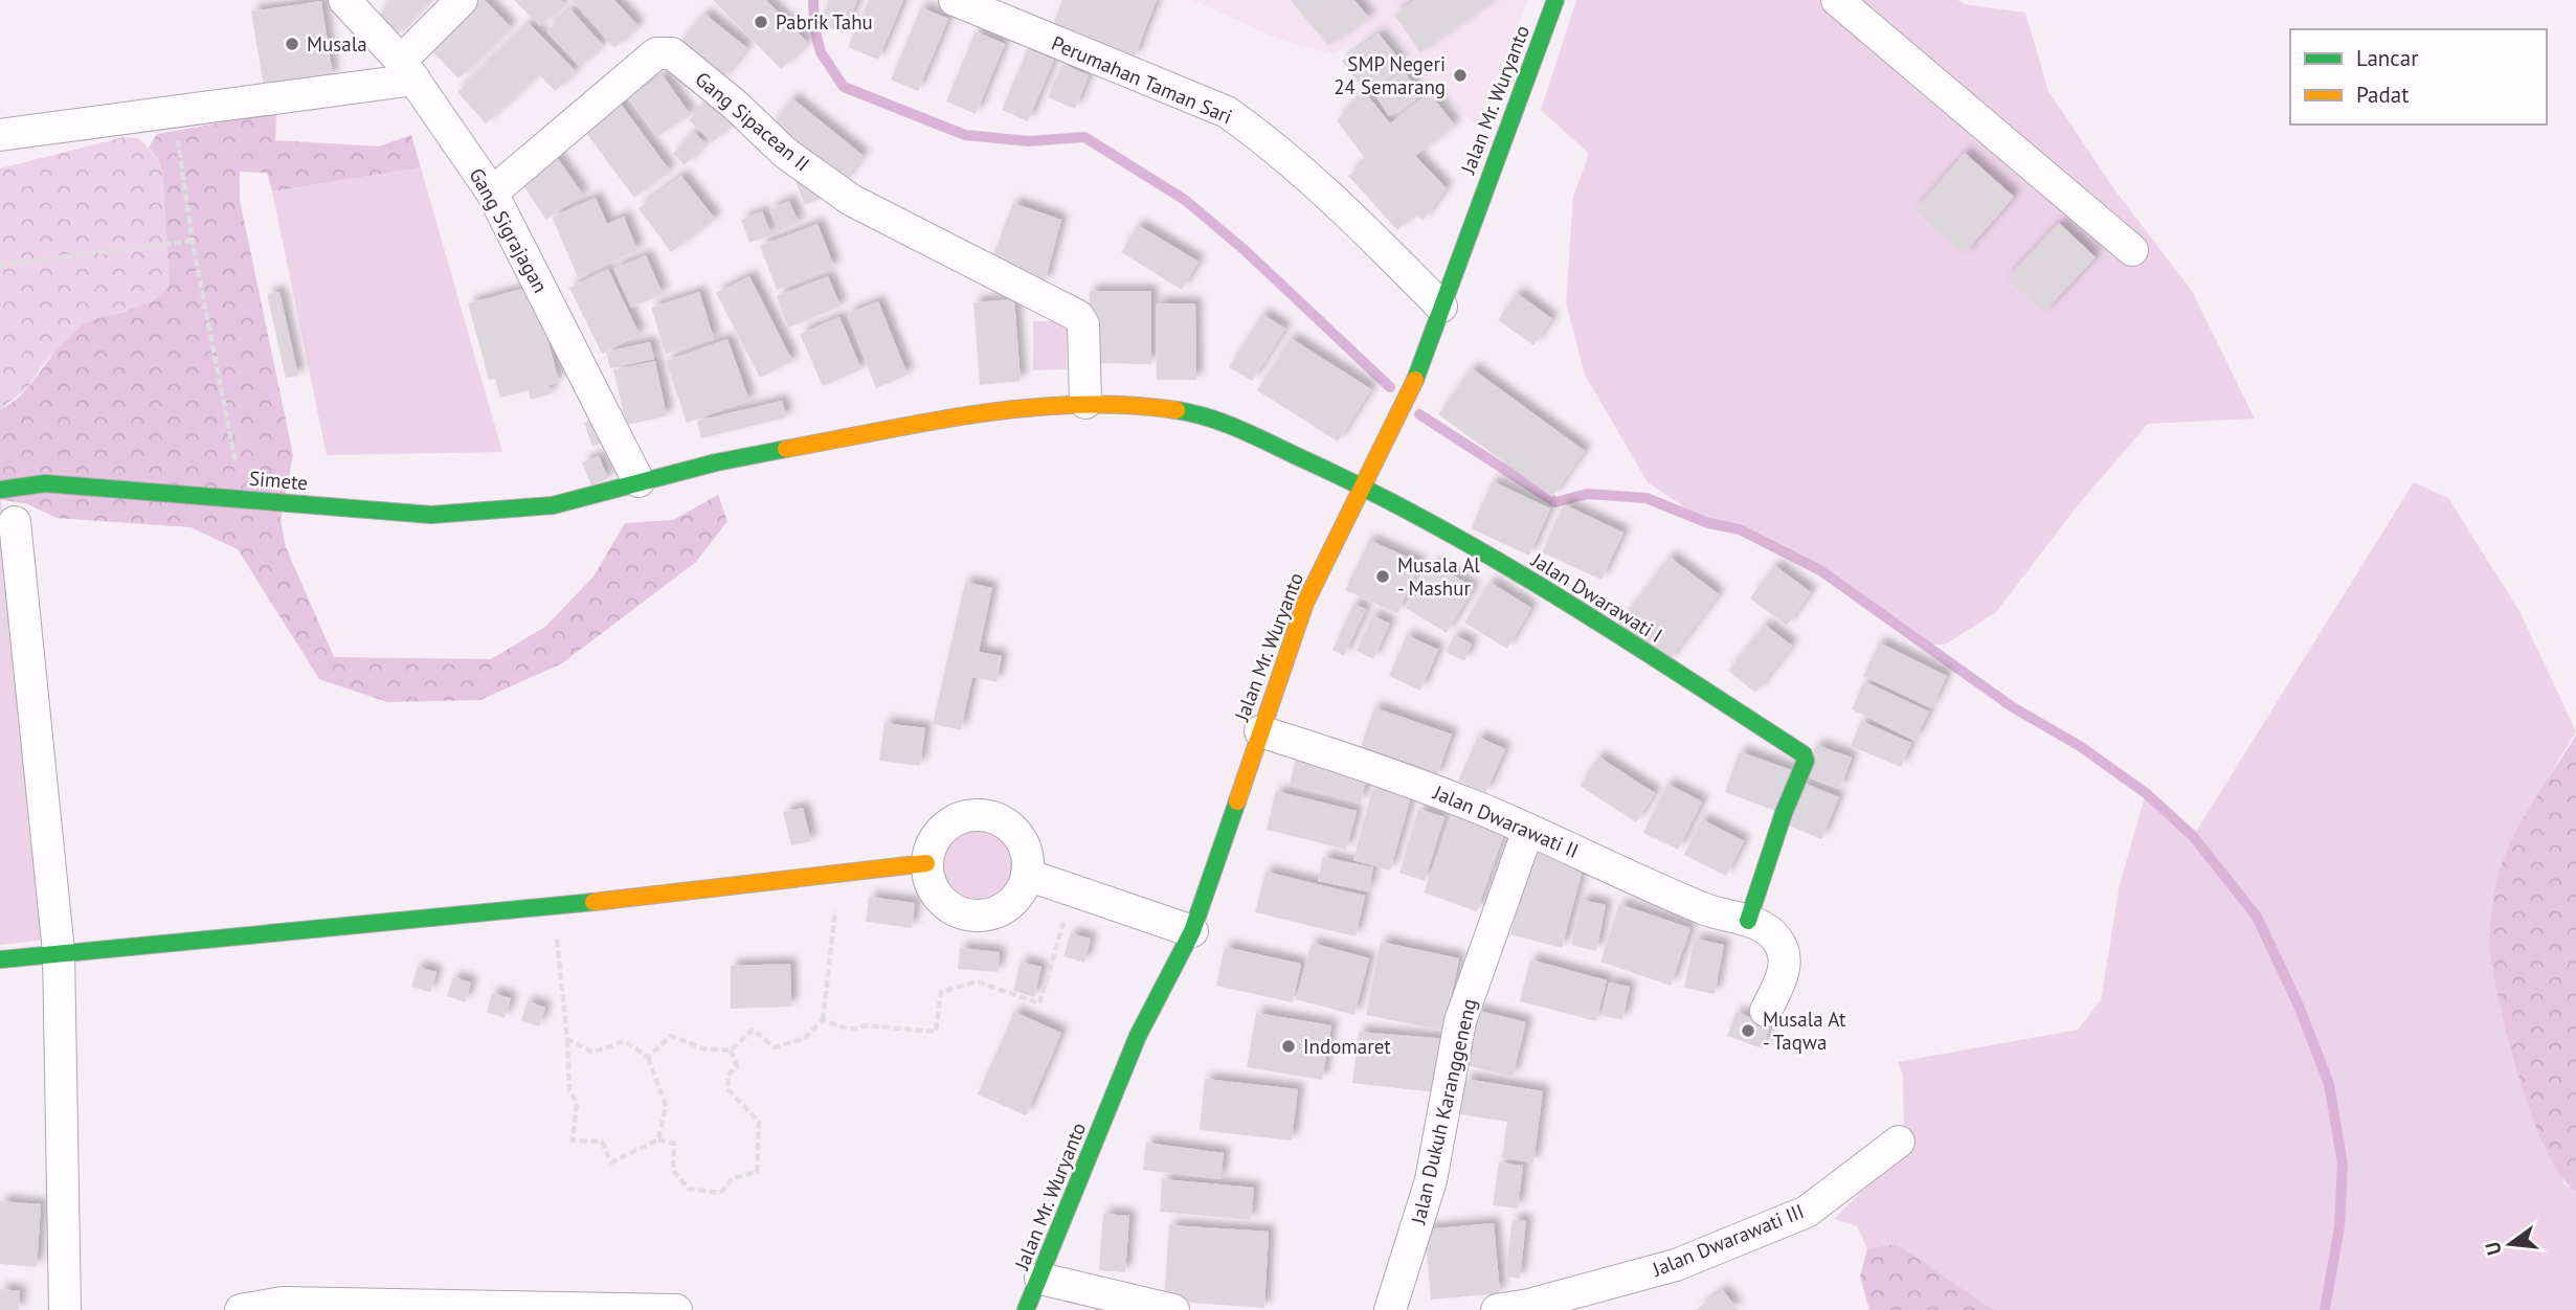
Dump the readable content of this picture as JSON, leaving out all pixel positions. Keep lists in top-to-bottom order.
{
  "streets": {
    "street": [
      "Perumahan Taman Sari",
      "Jalan Mr. Wuryanto",
      "Gang Sipacean II",
      "Gang Sigrajagan",
      "Simete",
      "Jalan Dwarawati I",
      "Jalan Dwarawati II",
      "Jalan Dukuh Karanggeneng",
      "Jalan Dwarawati III"
    ]
  },
  "crossings": [
    ["Perumahan Taman Sari", "Jalan Mr. Wuryanto"],
    ["Jalan Mr. Wuryanto", "Jalan Dwarawati I"],
    ["Jalan Mr. Wuryanto", "Jalan Dwarawati II"],
    ["Gang Sipacean II", "Gang Sigrajagan"],
    ["Gang Sipacean II", "Simete"],
    ["Gang Sipacean II", "Jalan Dwarawati I"],
    ["Gang Sigrajagan", "Simete"],
    ["Simete", "Jalan Dwarawati I"],
    ["Jalan Dwarawati I", "Jalan Dwarawati II"],
    ["Jalan Dwarawati II", "Jalan Dukuh Karanggeneng"]
  ],
  "places": [
    "Pabrik Tahu",
    "Musala",
    "SMP Negeri 24 Semarang",
    "Musala Al - Mashur",
    "Musala At - Taqwa",
    "Indomaret"
  ],
  "legend": ["Lancar", "Padat"],
  "north": "left"
}
